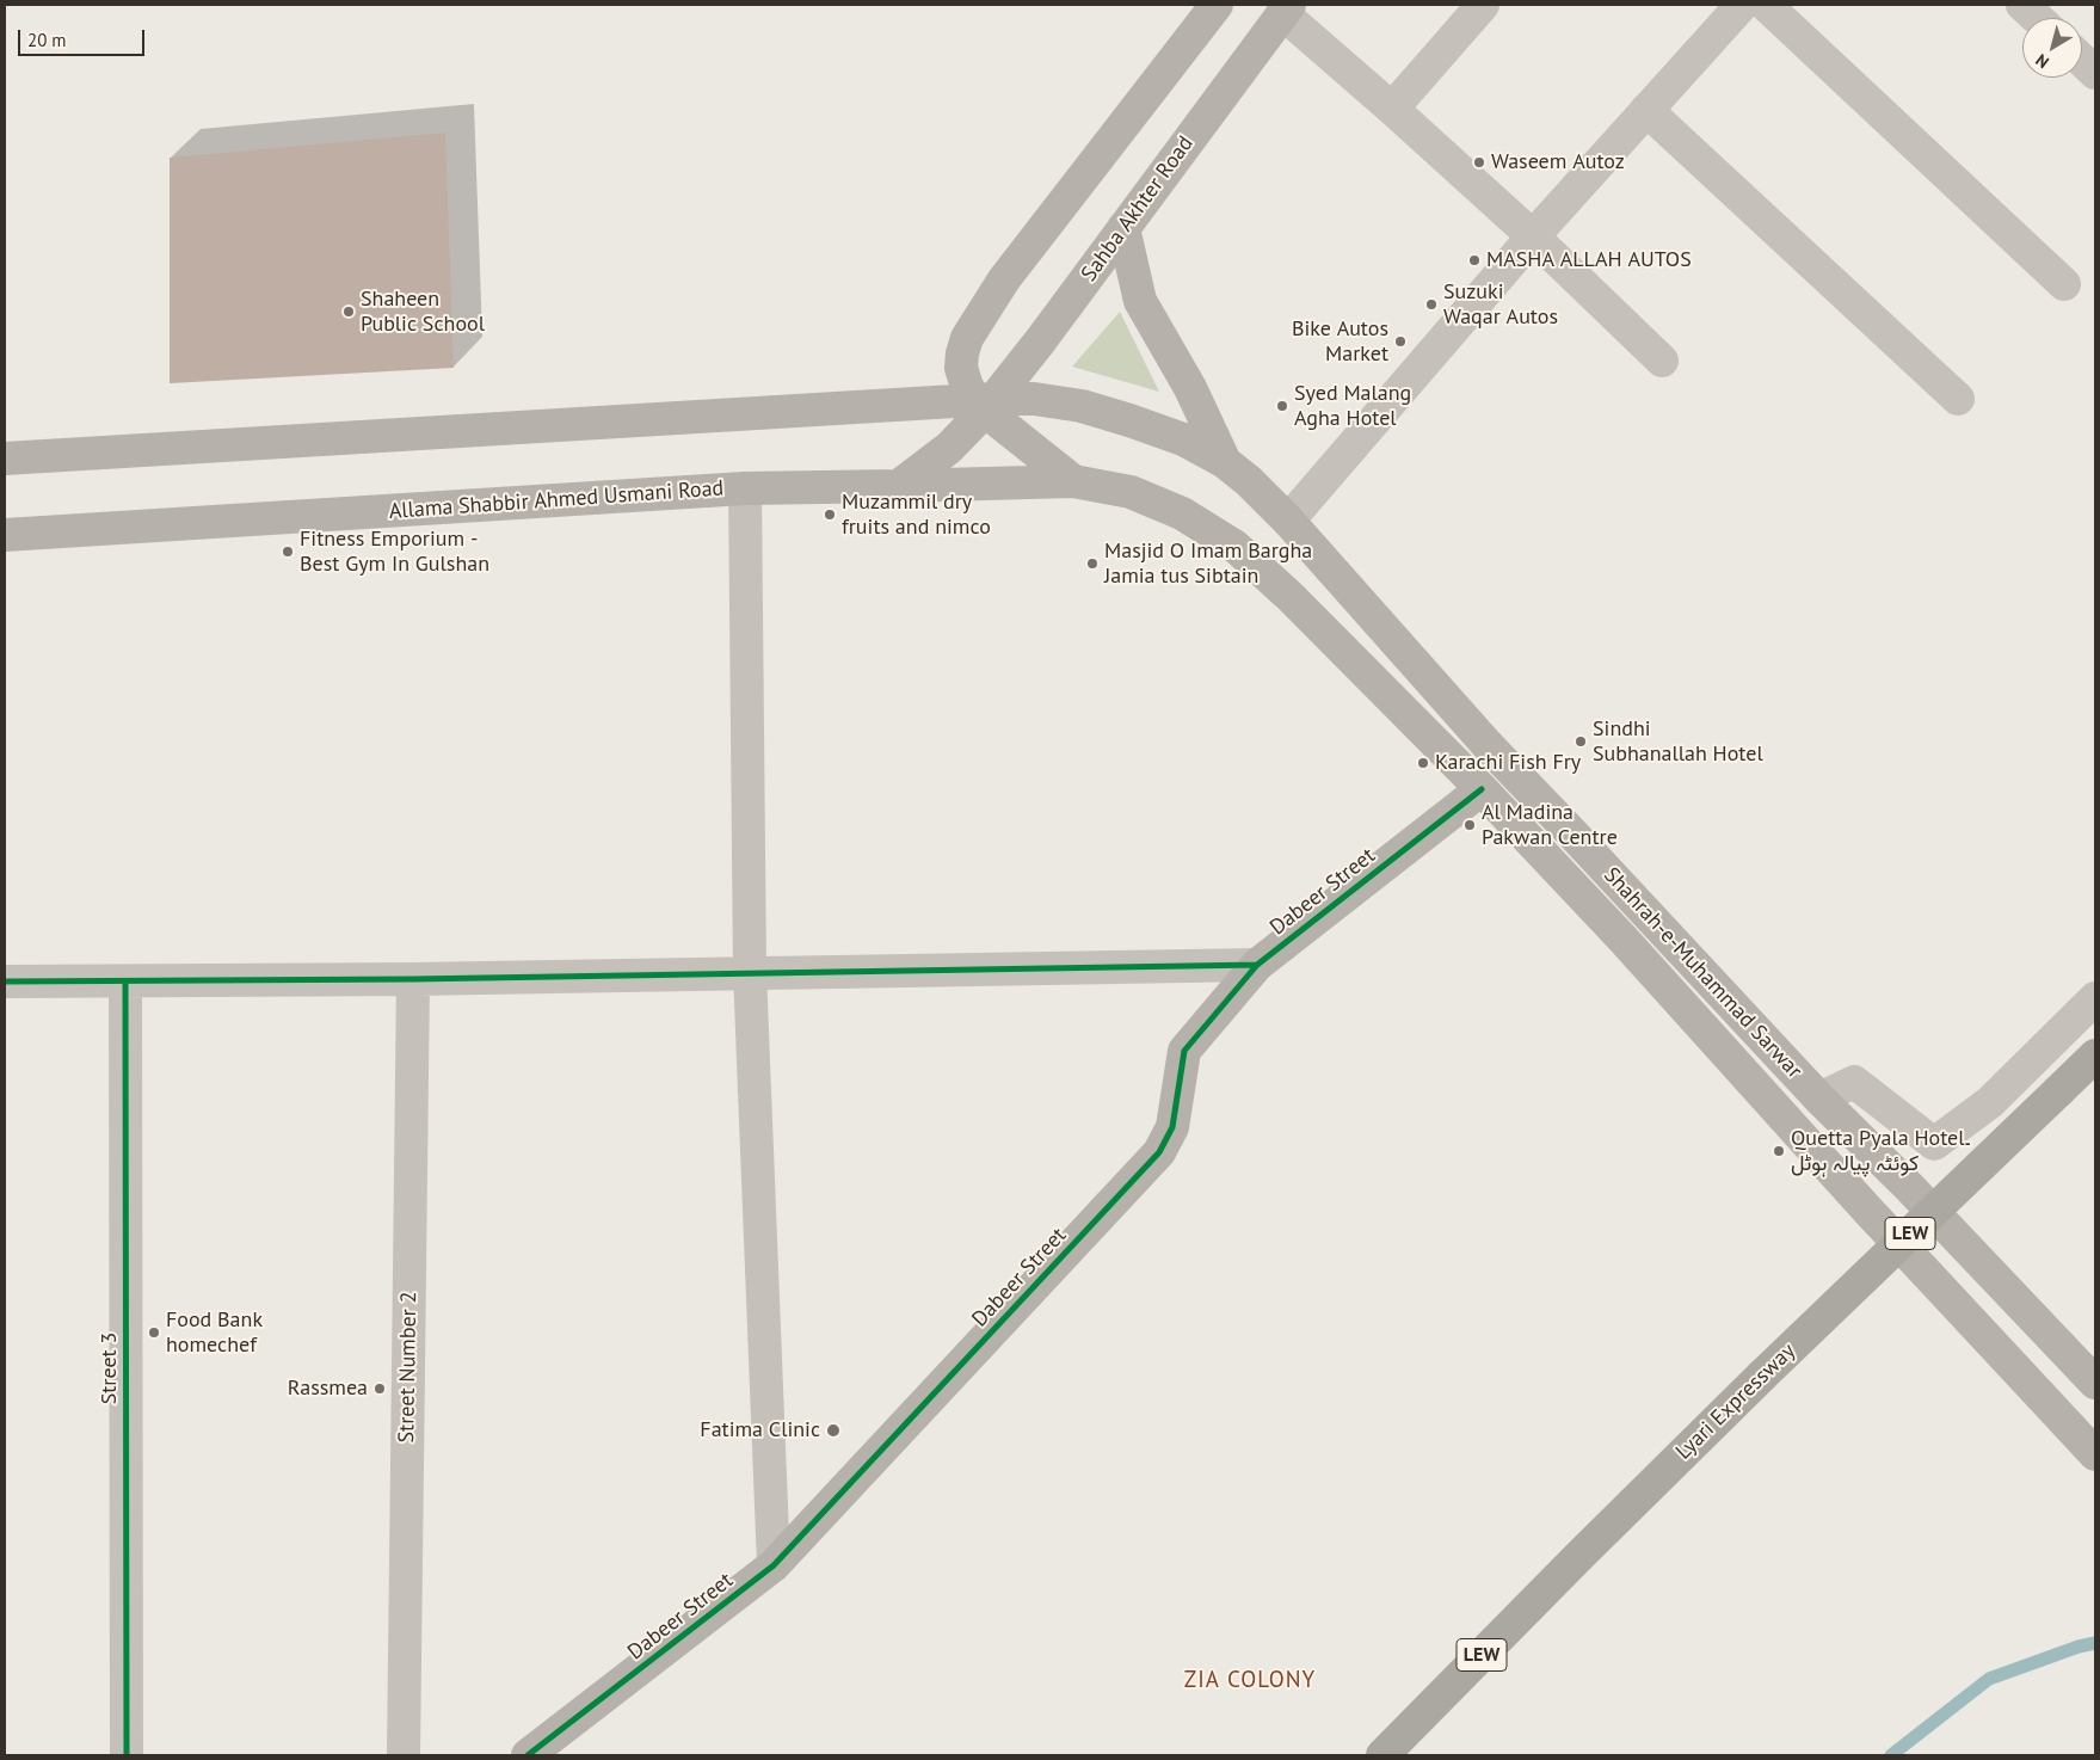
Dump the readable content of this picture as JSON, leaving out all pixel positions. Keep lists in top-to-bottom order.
{
  "streets": {
    "highway": ["LEW", "Lyari Expressway"],
    "main road": [
      "Sahba Akhter Road",
      "Allama Shabbir Ahmed Usmani Road",
      "Dabeer Street",
      "Shahrah-e-Muhammad Sarwar"
    ],
    "street": ["Street Number 2", "Street 3"]
  },
  "crossings": [
    ["Sahba Akhter Road", "Allama Shabbir Ahmed Usmani Road"],
    ["Sahba Akhter Road", "Shahrah-e-Muhammad Sarwar"],
    ["Allama Shabbir Ahmed Usmani Road", "Shahrah-e-Muhammad Sarwar"],
    ["Dabeer Street", "Shahrah-e-Muhammad Sarwar"]
  ],
  "districts": ["ZIA COLONY"],
  "places": [
    "Waseem Autoz",
    "MASHA ALLAH AUTOS",
    "Suzuki Waqar Autos",
    "Shaheen Public School",
    "Bike Autos Market",
    "Syed Malang Agha Hotel",
    "Muzammil dry fruits and nimco",
    "Fitness Emporium - Best Gym In Gulshan",
    "Masjid O Imam Bargha Jamia tus Sibtain",
    "Sindhi Subhanallah Hotel",
    "Karachi Fish Fry",
    "Al Madina Pakwan Centre",
    "Quetta Pyala Hotel۔ کوئٹہ پیالہ ہوٹل",
    "Food Bank homechef",
    "Rassmea",
    "Fatima Clinic"
  ],
  "scale_bar": "20 m",
  "north": "bottom left"
}
